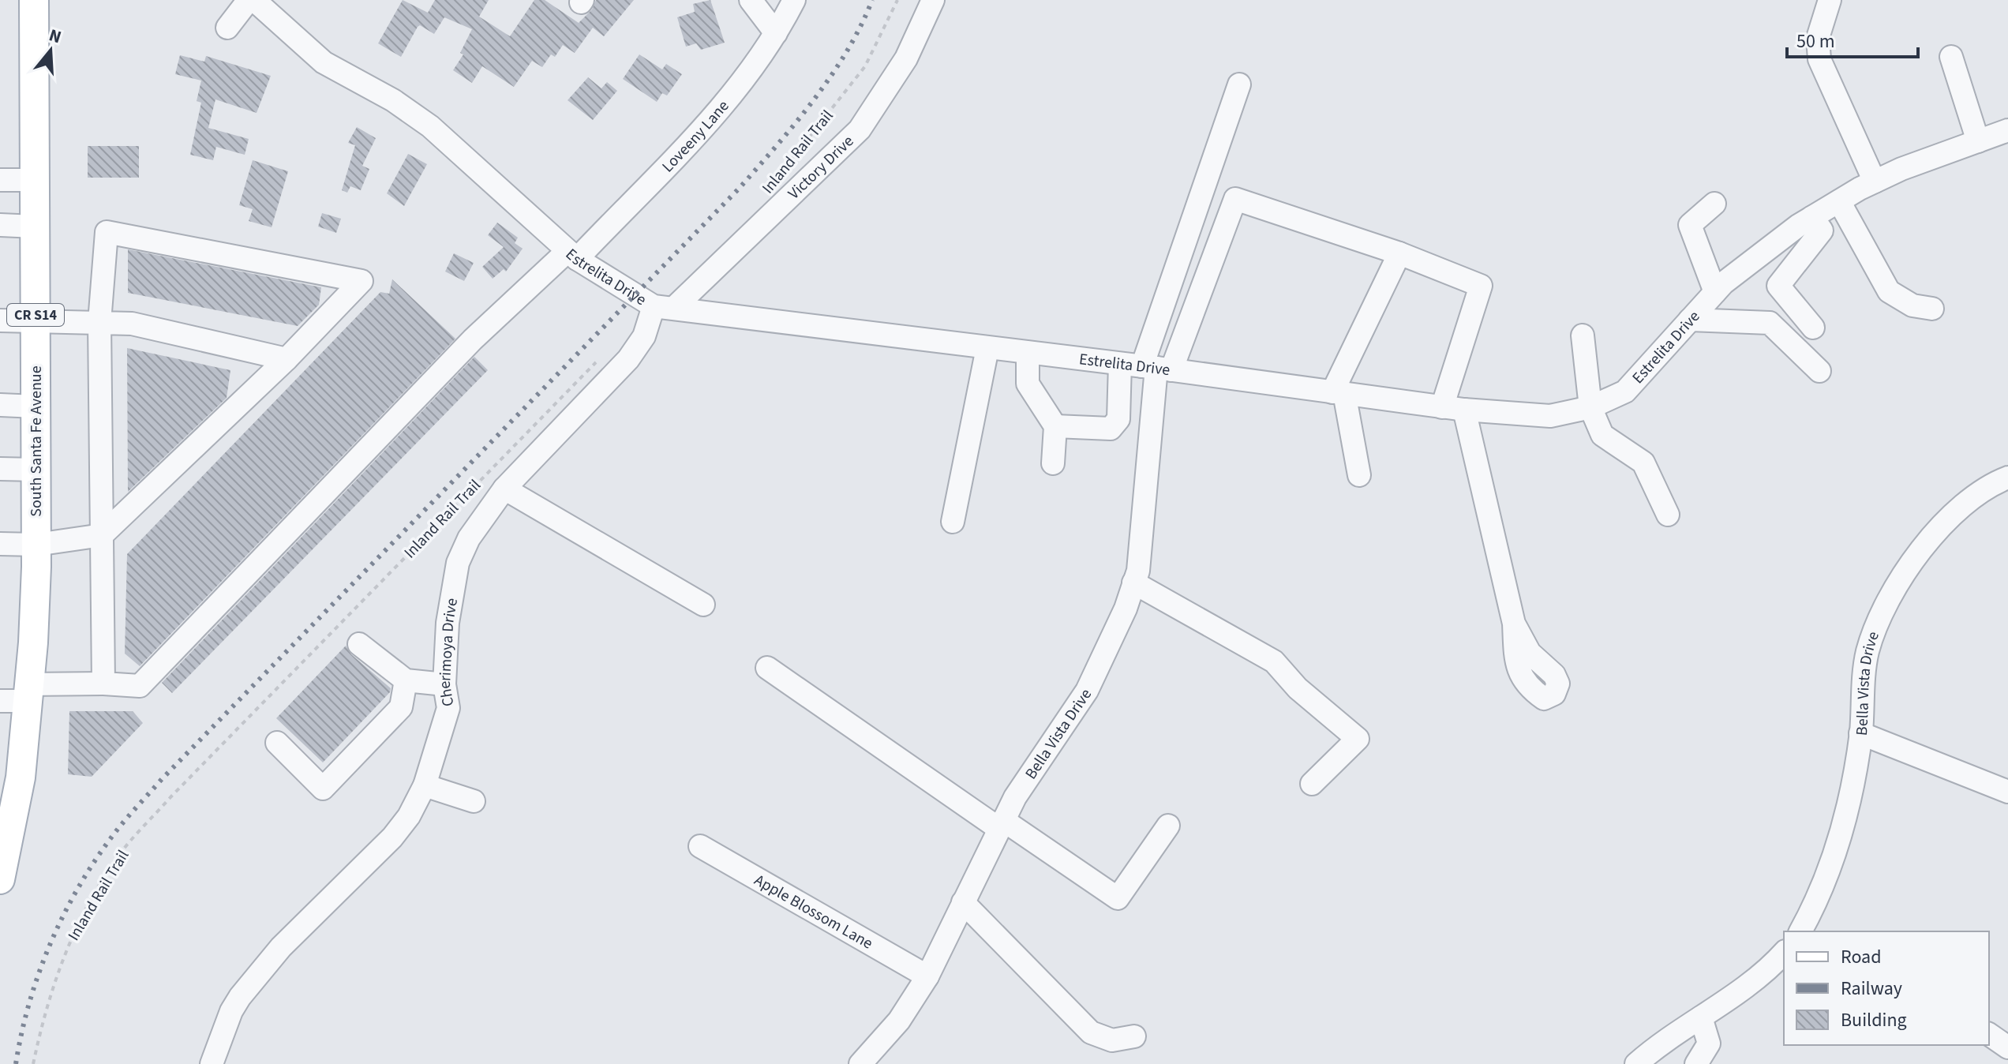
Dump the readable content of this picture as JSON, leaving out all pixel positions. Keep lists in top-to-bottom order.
{
  "streets": {
    "main road": ["CR S14", "South Santa Fe Avenue"],
    "street": [
      "Loveeny Lane",
      "Victory Drive",
      "Estrelita Drive",
      "Cherimoya Drive",
      "Bella Vista Drive",
      "Apple Blossom Lane"
    ],
    "path": ["Inland Rail Trail"]
  },
  "crossings": [
    ["Loveeny Lane", "Estrelita Drive"],
    ["Loveeny Lane", "South Santa Fe Avenue"],
    ["Victory Drive", "Estrelita Drive"],
    ["Victory Drive", "Cherimoya Drive"],
    ["Estrelita Drive", "Cherimoya Drive"],
    ["Estrelita Drive", "Bella Vista Drive"],
    ["Bella Vista Drive", "Apple Blossom Lane"]
  ],
  "legend": ["Road", "Railway", "Building"],
  "scale_bar": "50 m",
  "north": "top"
}
